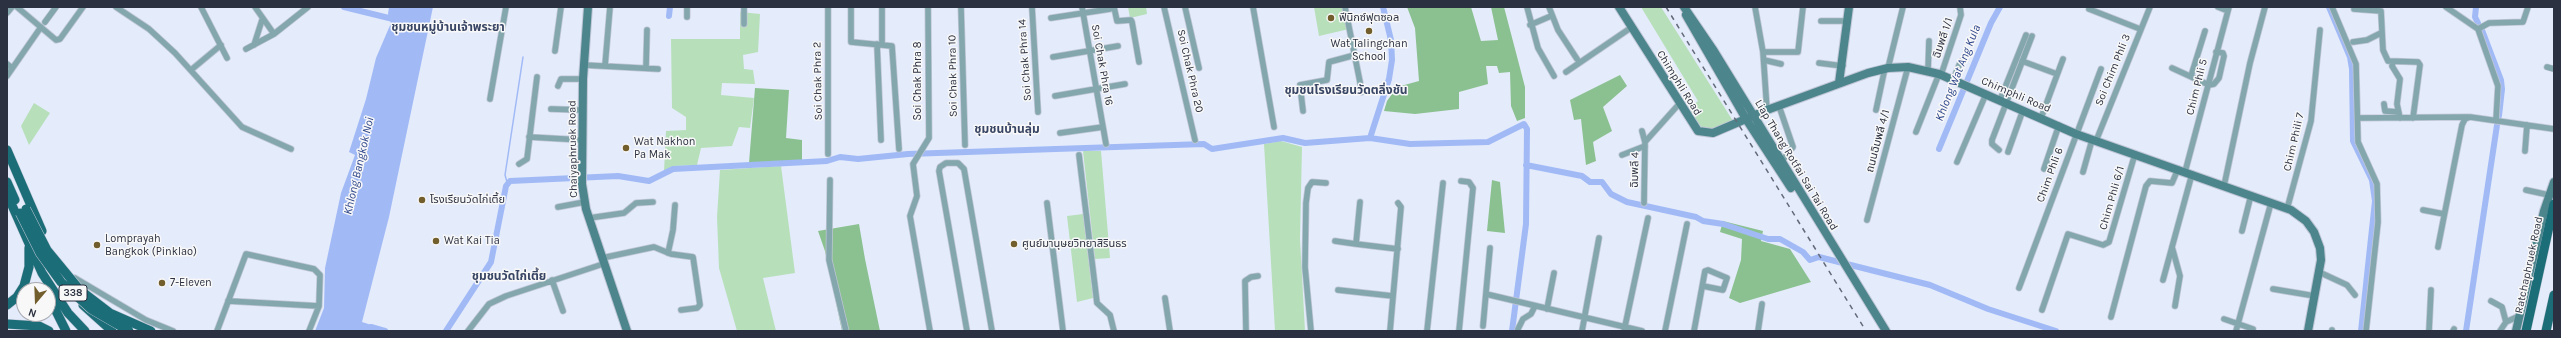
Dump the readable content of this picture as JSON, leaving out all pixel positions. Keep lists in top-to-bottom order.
{
  "streets": {
    "main road": ["Ratchaphruek Road", "338"],
    "street": [
      "ฉิมพลี 1/1",
      "Soi Chak Phra 14",
      "Soi Chak Phra 16",
      "Soi Chim Phli 3",
      "Soi Chak Phra 20",
      "Soi Chak Phra 10",
      "Soi Chak Phra 2",
      "Soi Chak Phra 8",
      "Chimphli Road",
      "Chim Phli 5",
      "ถนนฉิมพลี 4/1",
      "Chim Phili 7",
      "Chaiyaphruek Road",
      "Liap Thang Rotfai Sai Tai Road",
      "ฉิมพลี 4",
      "Chim Phli 6",
      "Chim Phli 6/1"
    ]
  },
  "crossings": [
    ["ฉิมพลี 1/1", "Chimphli Road"],
    ["Soi Chim Phli 3", "Chimphli Road"],
    ["Chimphli Road", "Chim Phli 5"],
    ["Chimphli Road", "ถนนฉิมพลี 4/1"],
    ["Chimphli Road", "Chim Phili 7"],
    ["Chimphli Road", "Liap Thang Rotfai Sai Tai Road"],
    ["Chimphli Road", "ฉิมพลี 4"],
    ["Chimphli Road", "Chim Phli 6"],
    ["Chimphli Road", "Chim Phli 6/1"]
  ],
  "districts": [
    "ชุมชนหมู่บ้านเจ้าพระยา",
    "ชุมชนโรงเรียนวัดตลิ่งชัน",
    "ชุมชนบ้านลุ่ม",
    "ชุมชนวัดไก่เตี้ย"
  ],
  "water": ["Khlong Wat Ang Kula", "Khlong Bangkok Noi"],
  "places": [
    "ฟีนิกซ์ฟุตซอล",
    "Wat Talingchan School",
    "Wat Nakhon Pa Mak",
    "โรงเรียนวัดไก่เตี้ย",
    "Wat Kai Tia",
    "ศูนย์มานุษยวิทยาสิรินธร",
    "Lomprayah Bangkok (Pinklao)",
    "7-Eleven"
  ],
  "north": "bottom"
}
